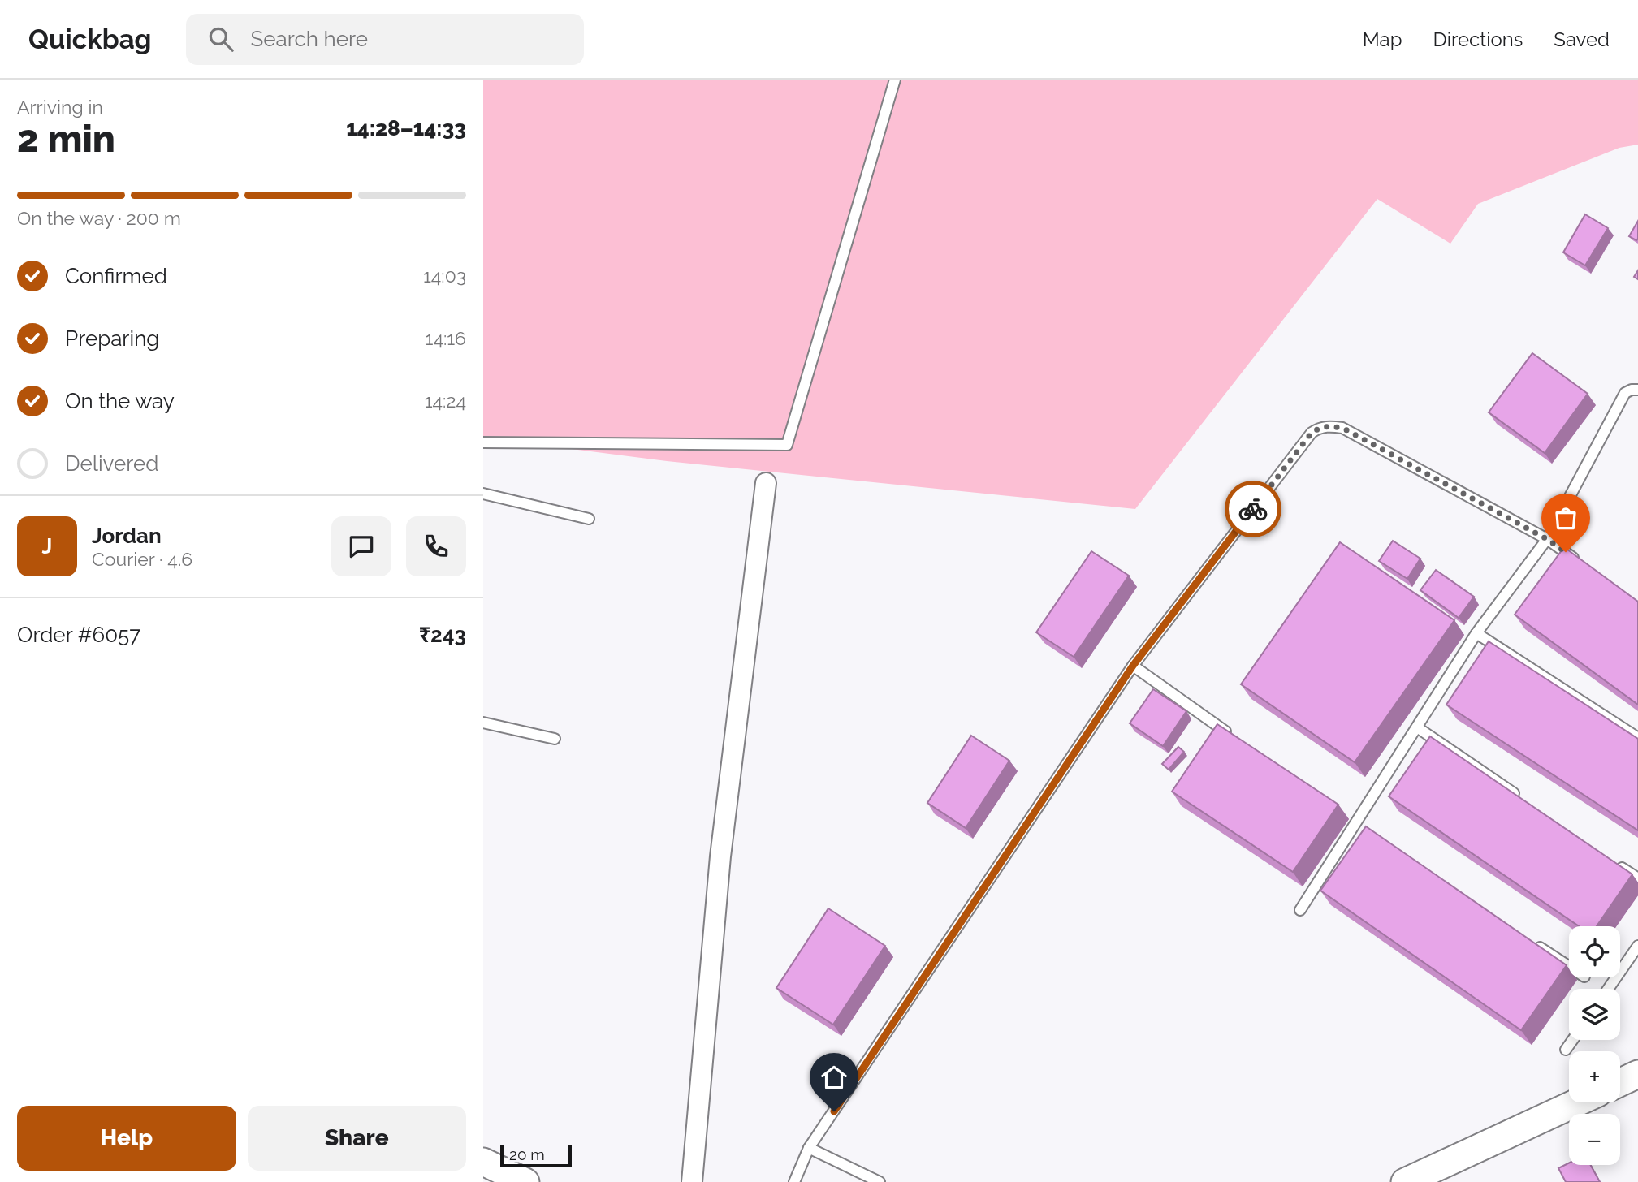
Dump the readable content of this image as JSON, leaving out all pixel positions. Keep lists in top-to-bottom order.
{
  "scale_bar": "20 m",
  "page": {
    "header": "Quickbag",
    "search": "Search here",
    "nav": ["Map", "Directions", "Saved"],
    "heading": ["2 min", "Arriving in", "14:28–14:33"],
    "panel": [
      "Jordan",
      "Courier · 4.6",
      "Order #6057",
      "₹243"
    ],
    "bar": "On the way · 200 m",
    "list": [
      ["Confirmed", "14:03"],
      ["Preparing", "14:16"],
      ["On the way", "14:24"],
      "Delivered"
    ],
    "round": "J",
    "map_buttons": ["+", "−"],
    "buttons": ["Help", "Share"],
    "scale": "20 m"
  }
}
